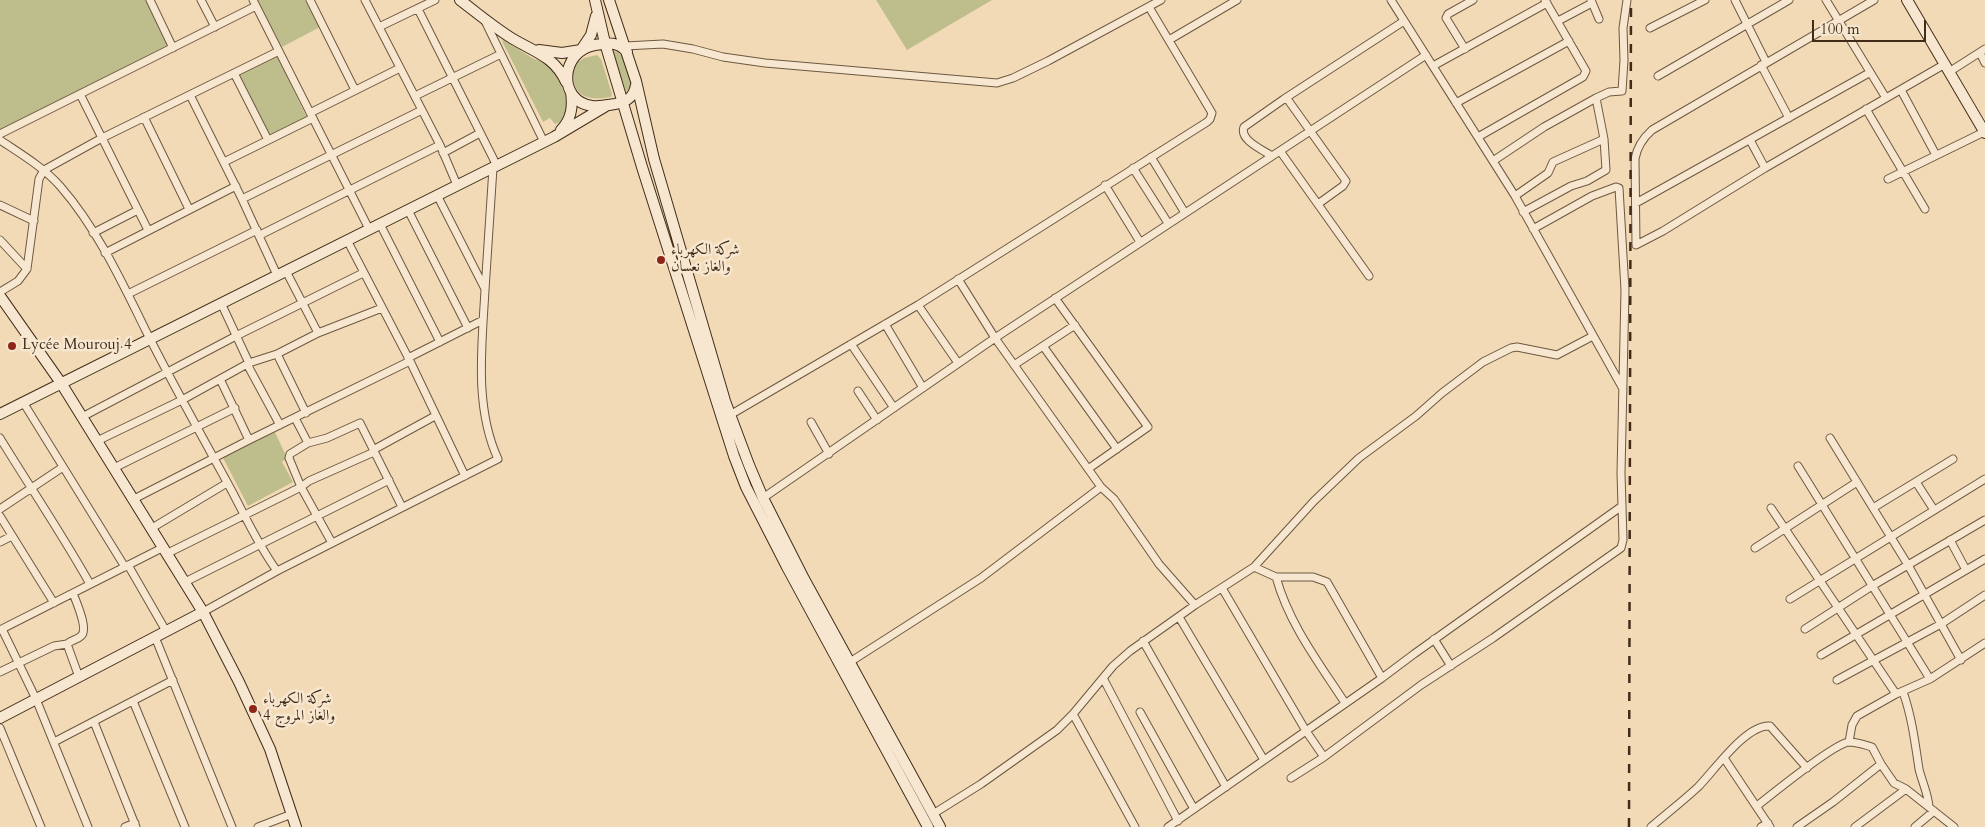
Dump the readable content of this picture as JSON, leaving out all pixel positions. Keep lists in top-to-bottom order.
{
  "places": ["شركة الكهرباء والغاز نعسان", "Lycée Mourouj 4", "شركة الكهرباء والغاز المروج 4"],
  "scale_bar": "100 m"
}
